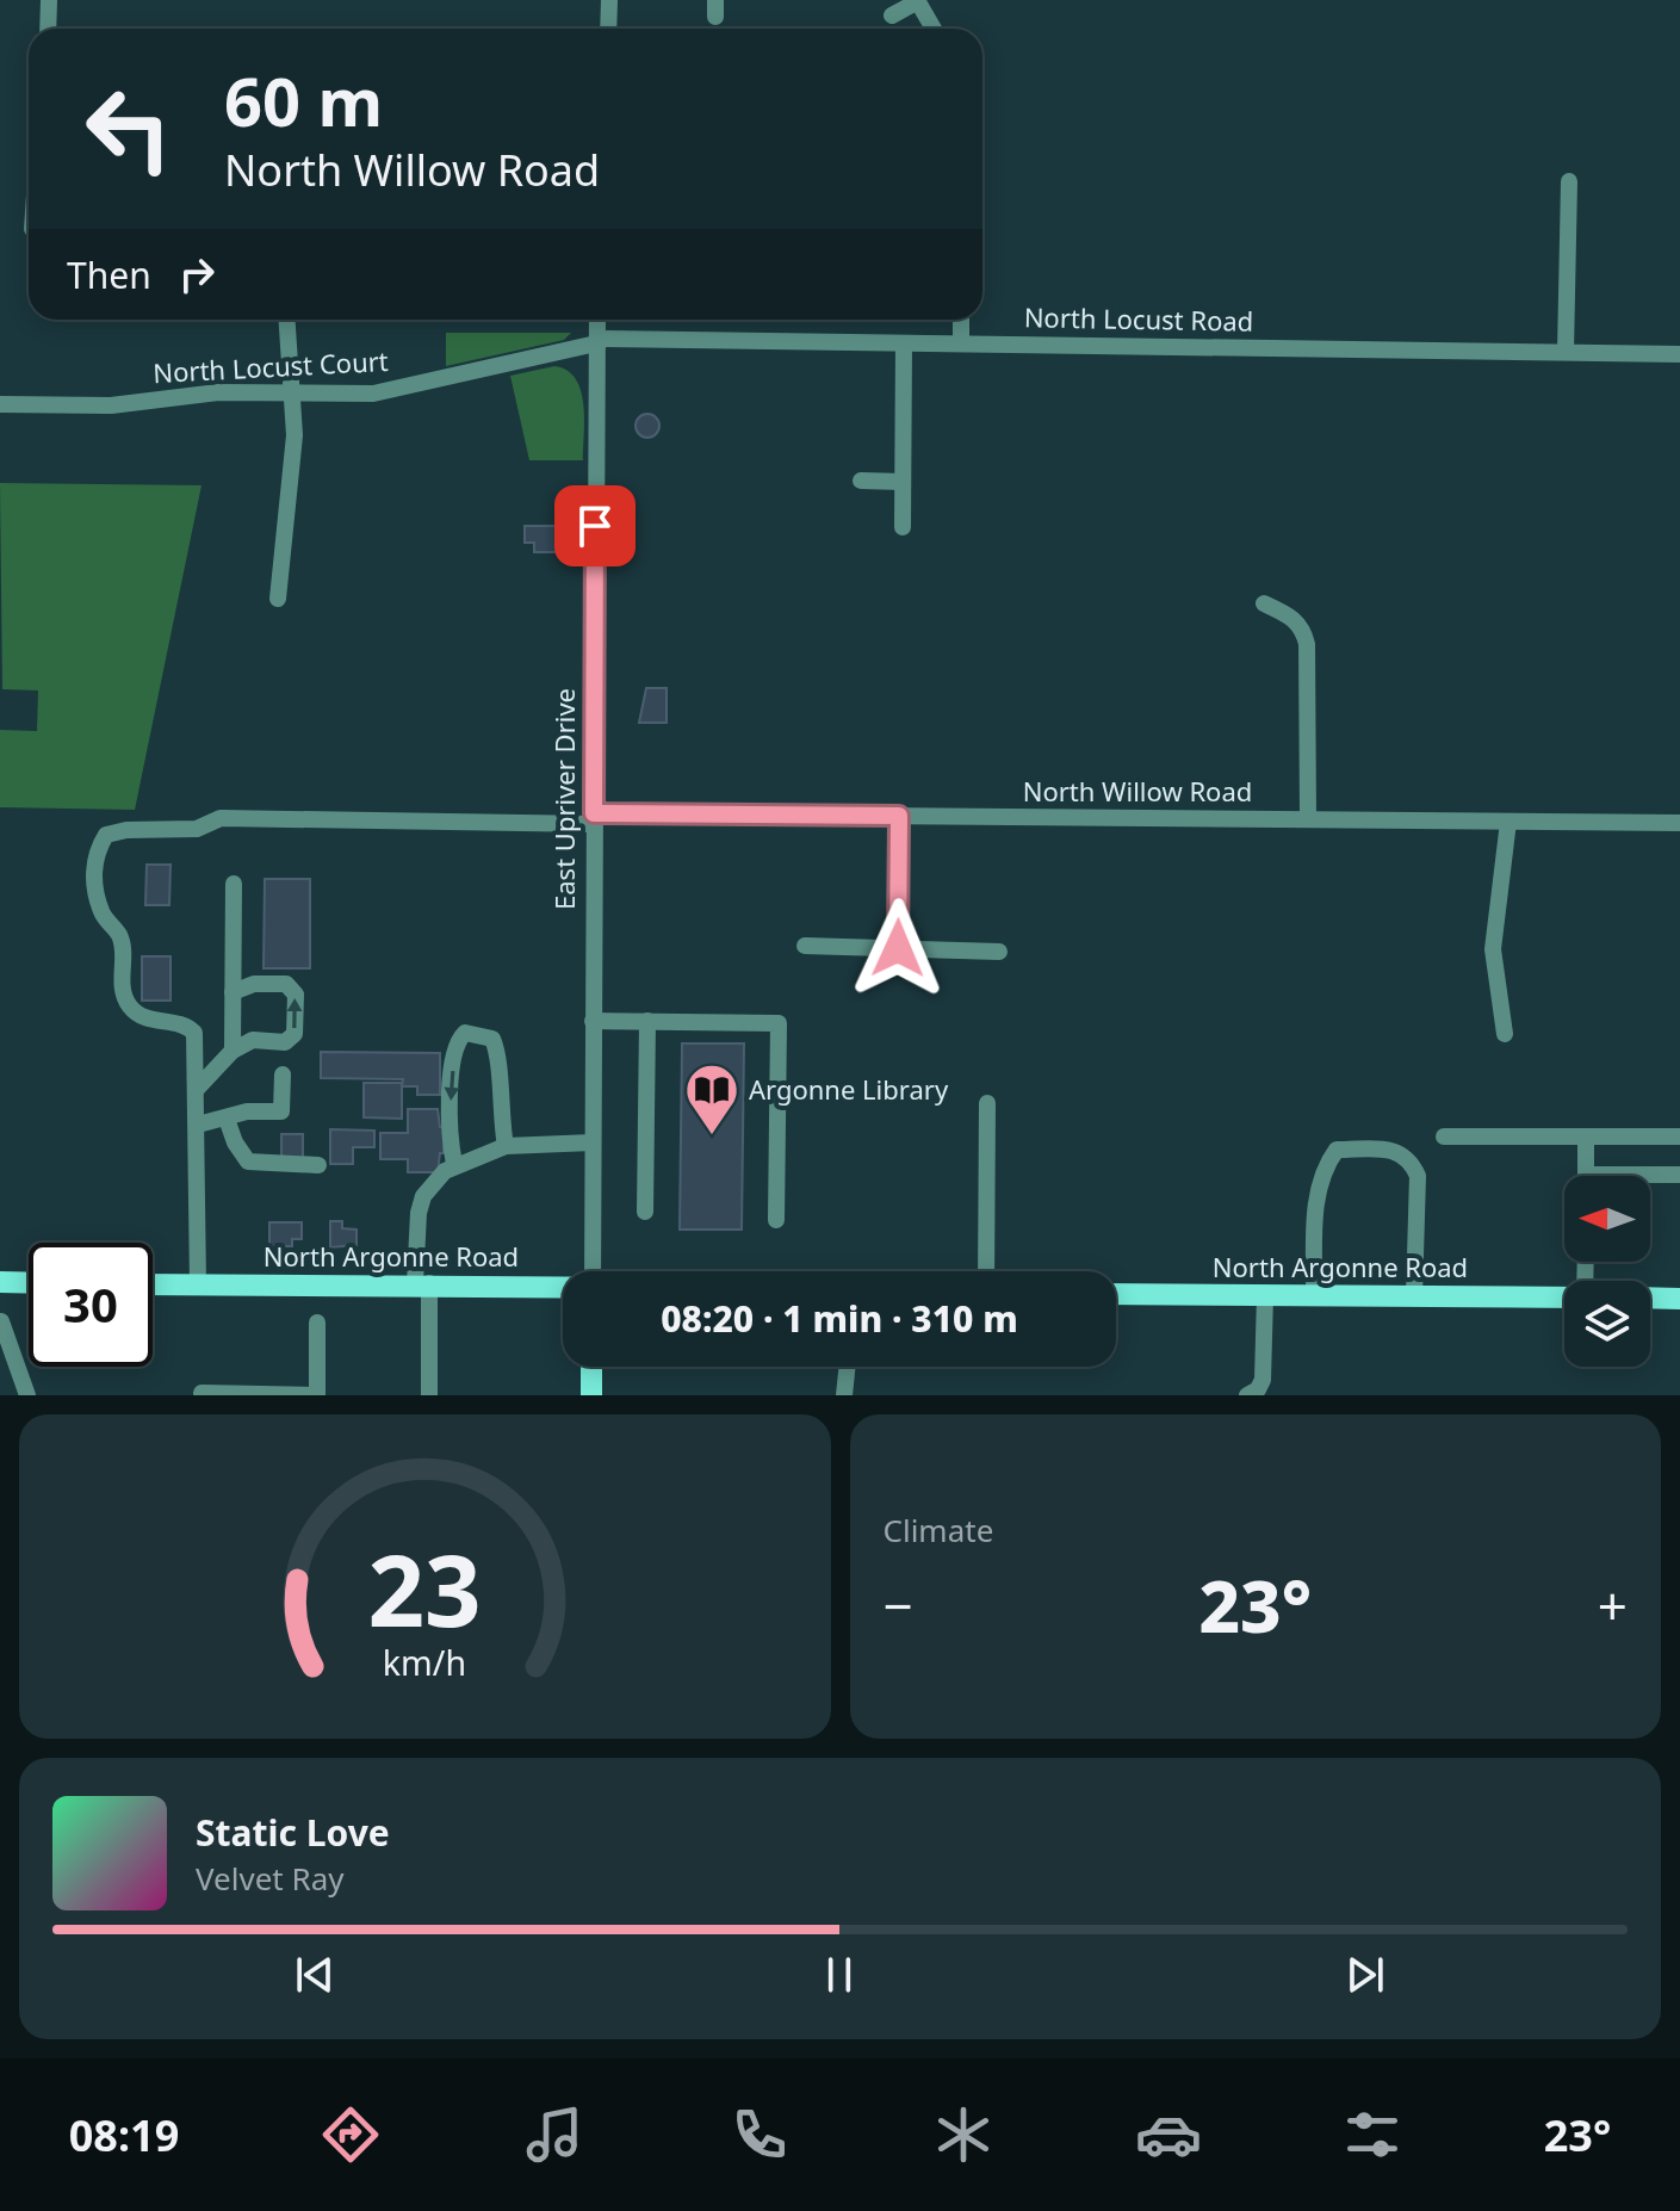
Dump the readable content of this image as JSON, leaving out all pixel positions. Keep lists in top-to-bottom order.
{
  "streets": {
    "main road": ["North Argonne Road"],
    "street": [
      "North Locust Road",
      "North Locust Court",
      "North Willow Road",
      "East Upriver Drive"
    ]
  },
  "crossings": [
    ["North Locust Road", "North Locust Court"],
    ["North Locust Road", "East Upriver Drive"],
    ["North Locust Court", "East Upriver Drive"],
    ["North Willow Road", "East Upriver Drive"]
  ],
  "places": {
    "library": ["Argonne Library"]
  },
  "north": "left",
  "page": {
    "turn": ["60 m", "North Willow Road"],
    "then": "Then",
    "limit": "30",
    "trip": "08:20 · 1 min · 310 m",
    "tile": "Climate",
    "heat": ["−", "23°", "+"],
    "song": ["Static Love", "Velvet Ray"],
    "tabs": ["08:19", "23°"],
    "gauge": ["23", "km/h"]
  }
}
